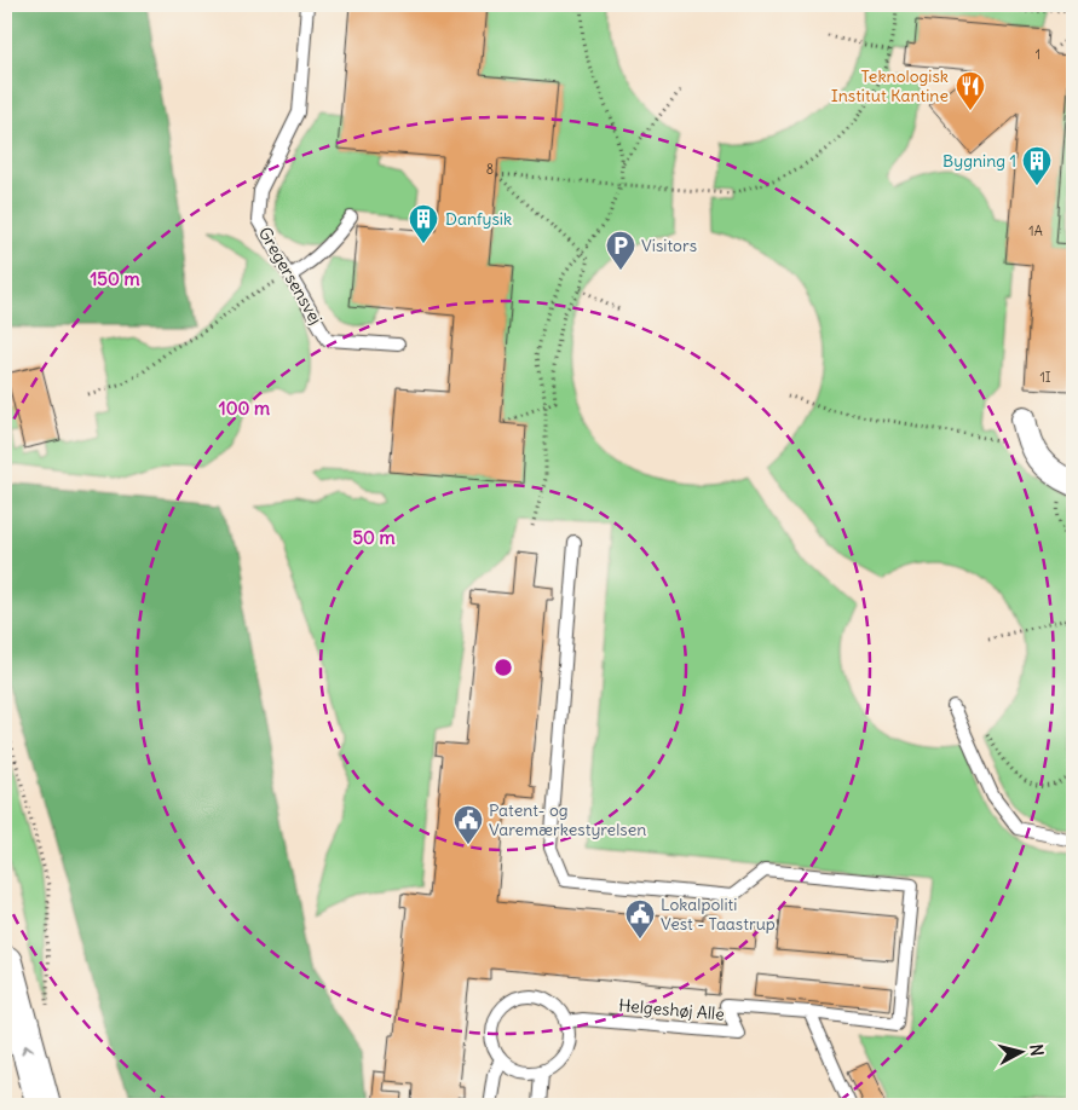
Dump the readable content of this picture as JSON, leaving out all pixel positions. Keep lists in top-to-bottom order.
{
  "streets": {
    "lane": ["Gregersensvej", "Helgeshøj Alle"]
  },
  "places": {
    "restaurant": ["Teknologisk Institut Kantine"],
    "building": ["Bygning 1", "Danfysik"],
    "parking": ["Visitors"],
    "public building": ["Patent- og Varemærkestyrelsen", "Lokalpoliti Vest - Taastrup"]
  },
  "house_numbers": [
    "1",
    "8",
    "1A",
    "1I"
  ],
  "north": "right",
  "rings": ["150 m", "100 m", "50 m"]
}
